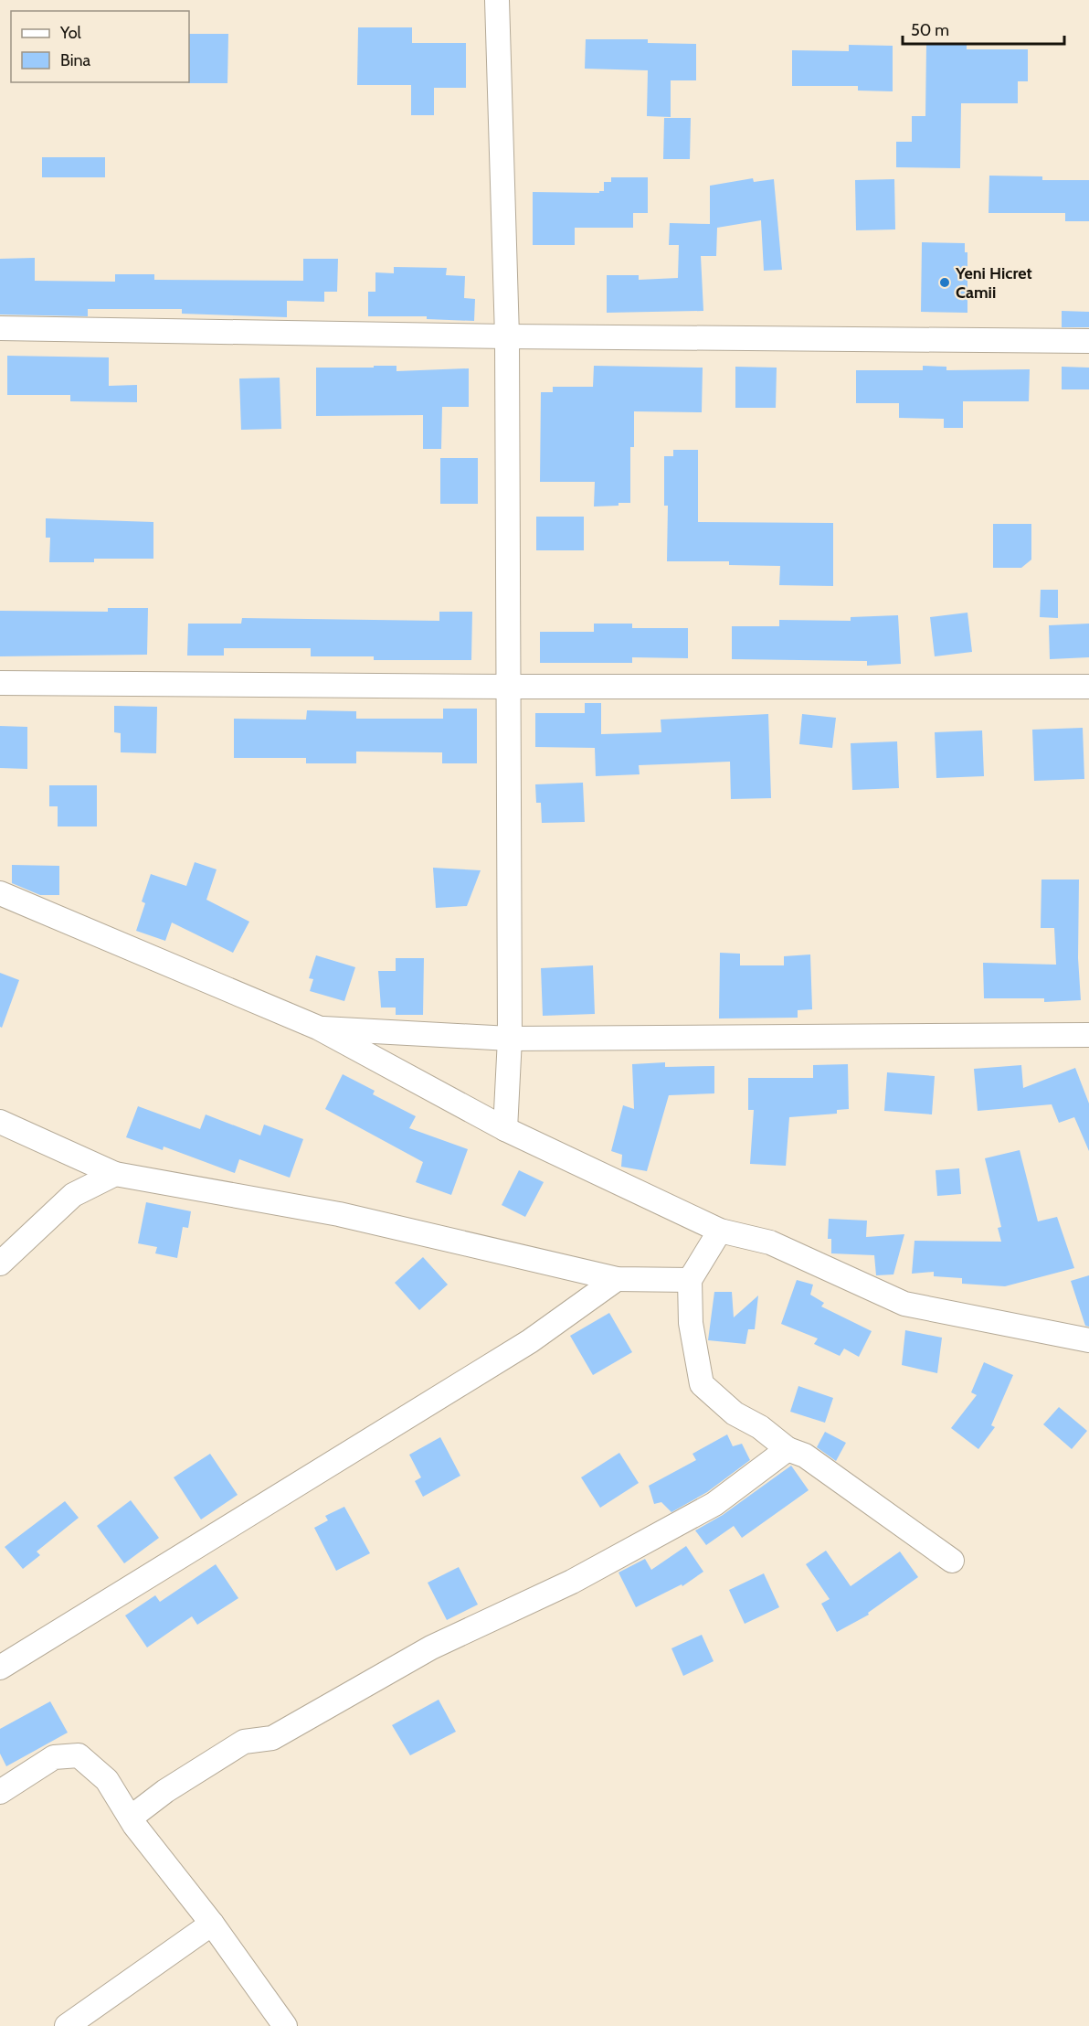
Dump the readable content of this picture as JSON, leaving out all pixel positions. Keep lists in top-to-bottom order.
{
  "places": ["Yeni Hicret Camii"],
  "legend": ["Yol", "Bina"],
  "scale_bar": "50 m"
}
